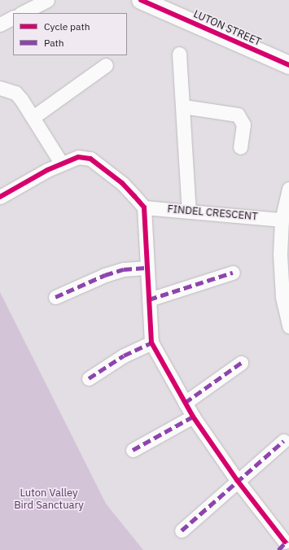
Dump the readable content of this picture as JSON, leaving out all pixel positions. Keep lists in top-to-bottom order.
{
  "streets": {
    "street": ["LUTON STREET", "FINDEL CRESCENT"]
  },
  "parks": ["Luton Valley Bird Sanctuary"],
  "legend": ["Cycle path", "Path"]
}
